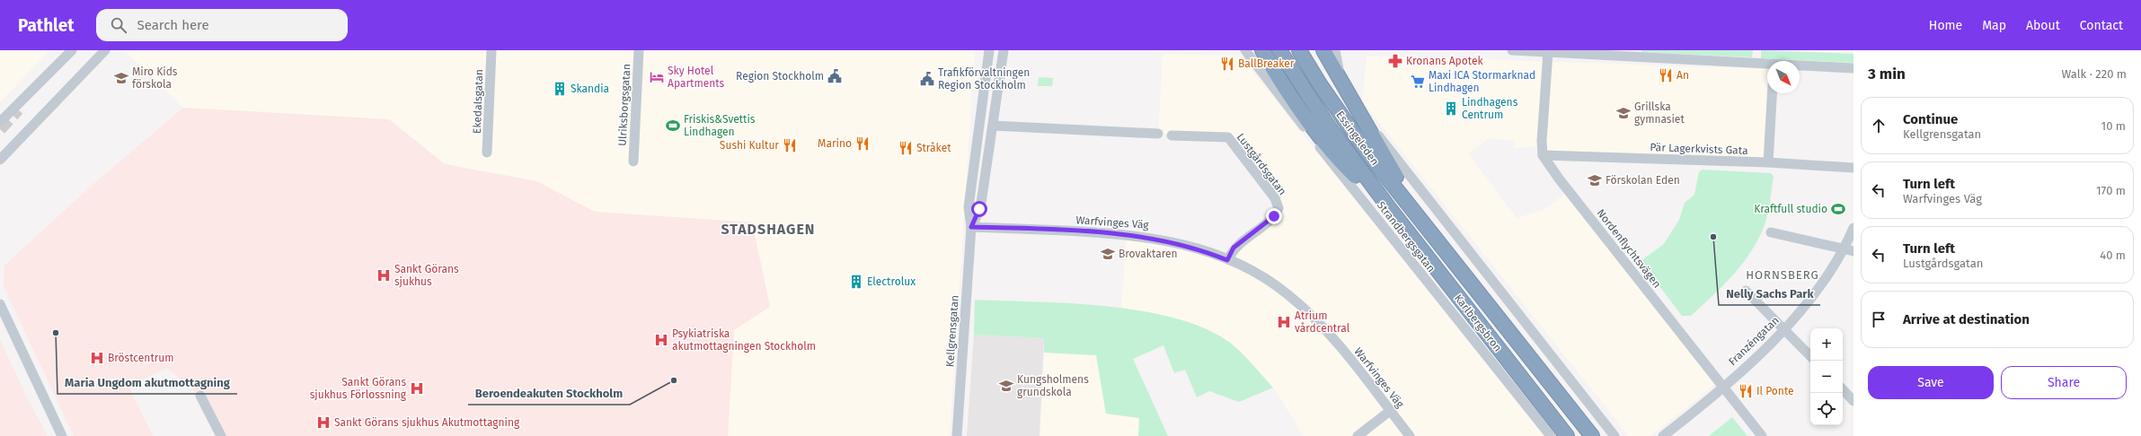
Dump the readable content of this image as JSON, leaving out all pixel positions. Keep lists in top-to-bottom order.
{
  "streets": {
    "highway": ["Essingeleden", "Karlbergsbron"],
    "street": [
      "Ekedalsgatan",
      "Ulriksborgsgatan",
      "Pär Lagerkvists Gata",
      "Lustgårdsgatan",
      "Warfvinges Väg",
      "Strandbergsgatan",
      "Nordenflychtsvägen",
      "Kellgrensgatan",
      "Franzéngatan"
    ]
  },
  "crossings": [
    ["Essingeleden", "Karlbergsbron"],
    ["Pär Lagerkvists Gata", "Nordenflychtsvägen"],
    ["Lustgårdsgatan", "Warfvinges Väg"],
    ["Warfvinges Väg", "Kellgrensgatan"],
    ["Nordenflychtsvägen", "Franzéngatan"]
  ],
  "districts": ["STADSHAGEN", "HORNSBERG"],
  "places": {
    "pharmacy": ["Kronans Apotek"],
    "restaurant": [
      "BallBreaker",
      "An",
      "Marino",
      "Sushi Kultur",
      "Stråket",
      "Il Ponte"
    ],
    "public building": ["Region Stockholm", "Trafikförvaltningen Region Stockholm"],
    "hotel": ["Sky Hotel Apartments"],
    "school or university": [
      "Miro Kids förskola",
      "Grillska gymnasiet",
      "Förskolan Eden",
      "Brovaktaren",
      "Kungsholmens grundskola"
    ],
    "supermarket": ["Maxi ICA Stormarknad Lindhagen"],
    "building": ["Skandia", "Lindhagens Centrum", "Electrolux"],
    "sports": ["Friskis&Svettis Lindhagen", "Kraftfull studio"],
    "other": ["Nelly Sachs Park", "Maria Ungdom akutmottagning", "Beroendeakuten Stockholm"],
    "hospital": [
      "Sankt Görans sjukhus",
      "Atrium vårdcentral",
      "Psykiatriska akutmottagningen Stockholm",
      "Bröstcentrum",
      "Sankt Görans sjukhus Förlossning",
      "Sankt Görans sjukhus Akutmottagning"
    ]
  },
  "north": "bottom right",
  "page": {
    "header": "Pathlet",
    "search": "Search here",
    "nav": [
      "Home",
      "Map",
      "About",
      "Contact"
    ],
    "heading": ["3 min", "Walk · 220 m"],
    "list": [
      ["Continue", "Kellgrensgatan", "10 m"],
      ["Turn left", "Warfvinges Väg", "170 m"],
      ["Turn left", "Lustgårdsgatan", "40 m"],
      "Arrive at destination"
    ],
    "map_buttons": ["+", "−"],
    "buttons": ["Save", "Share"]
  }
}
